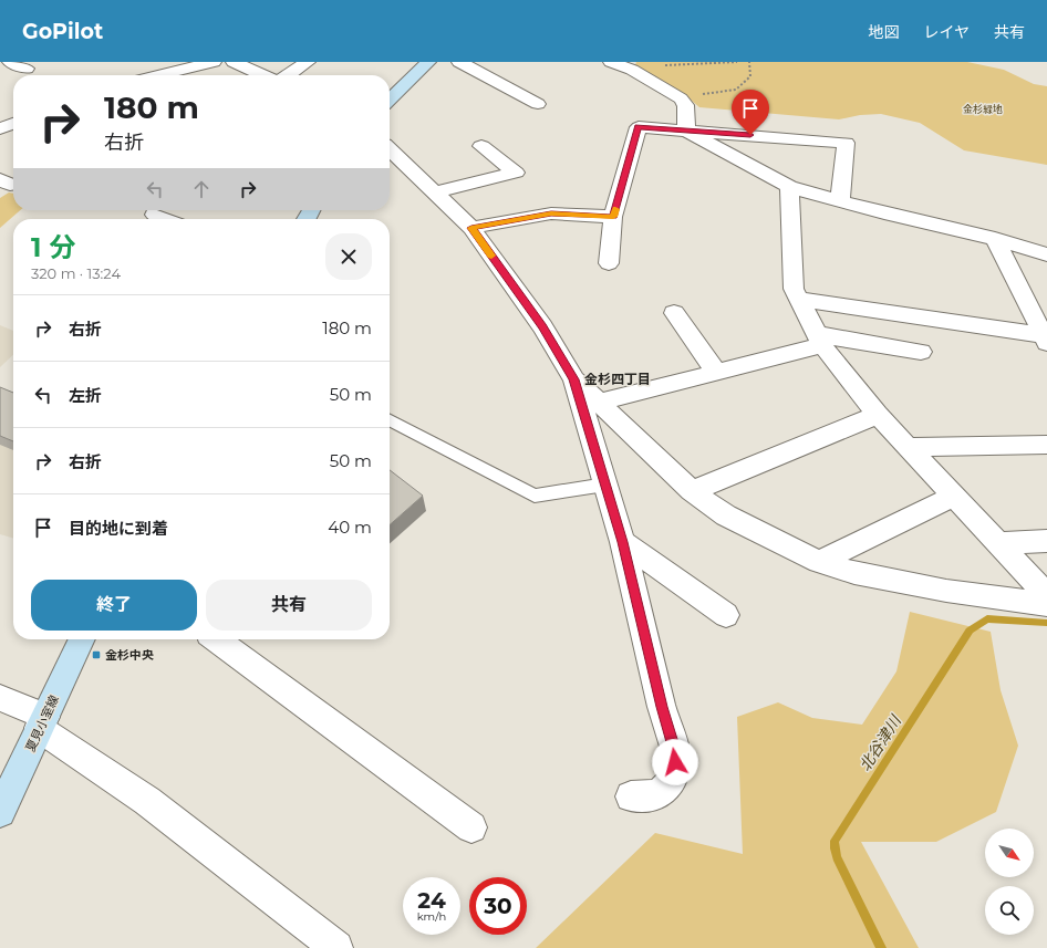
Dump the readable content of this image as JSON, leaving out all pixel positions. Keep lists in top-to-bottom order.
{
  "streets": {
    "main road": ["夏見小室線"]
  },
  "districts": ["金杉四丁目"],
  "water": ["北谷津川"],
  "parks": ["金杉緑地"],
  "places": {
    "transit": ["金杉中央"]
  },
  "north": "bottom right",
  "page": {
    "header": "GoPilot",
    "nav": ["地図", "レイヤ", "共有"],
    "turn": ["180 m", "右折"],
    "heading": ["1 分", "320 m · 13:24"],
    "list": [
      {
        "name": "右折",
        "value": "180 m"
      },
      {
        "name": "左折",
        "value": "50 m"
      },
      {
        "name": "右折",
        "value": "50 m"
      },
      {
        "name": "目的地に到着",
        "value": "40 m"
      }
    ],
    "buttons": ["終了", "共有"],
    "speed": "24 km/h",
    "limit": "30"
  }
}
